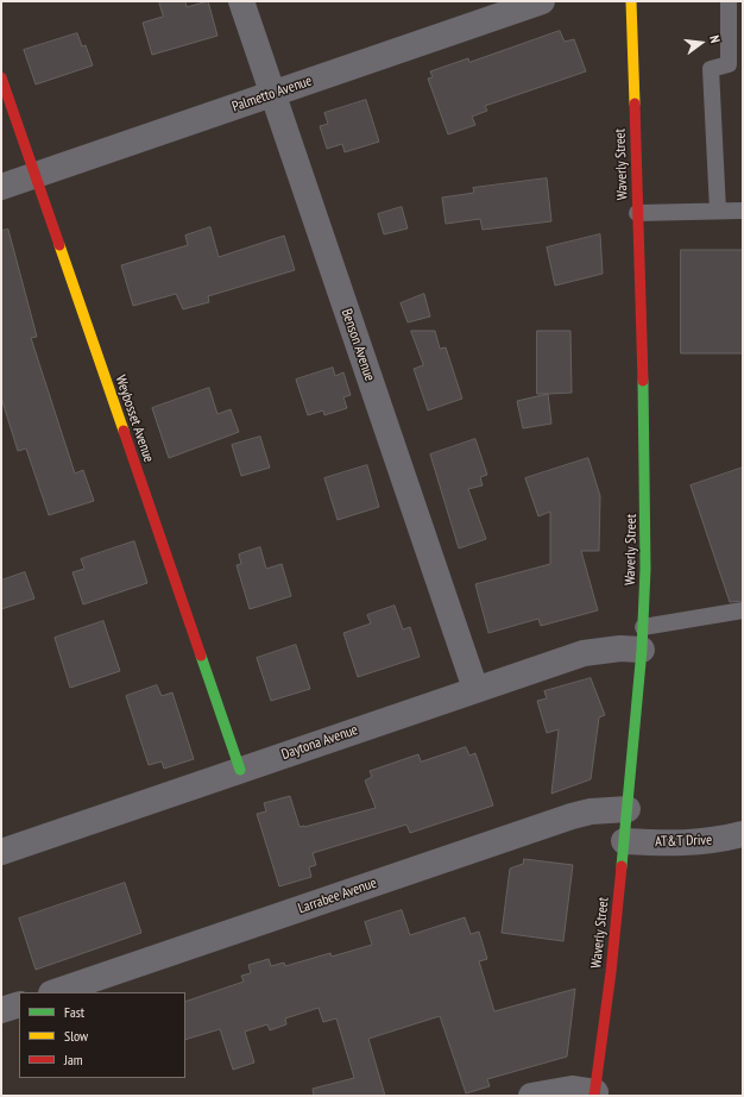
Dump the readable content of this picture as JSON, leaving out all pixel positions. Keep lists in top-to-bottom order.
{
  "streets": {
    "main road": ["Waverly Street", "Weybosset Avenue"],
    "street": [
      "Palmetto Avenue",
      "Benson Avenue",
      "Daytona Avenue",
      "AT&T Drive",
      "Larrabee Avenue"
    ]
  },
  "crossings": [
    ["Palmetto Avenue", "Benson Avenue"],
    ["Palmetto Avenue", "Weybosset Avenue"],
    ["Waverly Street", "Daytona Avenue"],
    ["Waverly Street", "AT&T Drive"],
    ["Waverly Street", "Larrabee Avenue"],
    ["Benson Avenue", "Daytona Avenue"],
    ["Weybosset Avenue", "Daytona Avenue"]
  ],
  "legend": ["Fast", "Slow", "Jam"],
  "north": "right"
}
